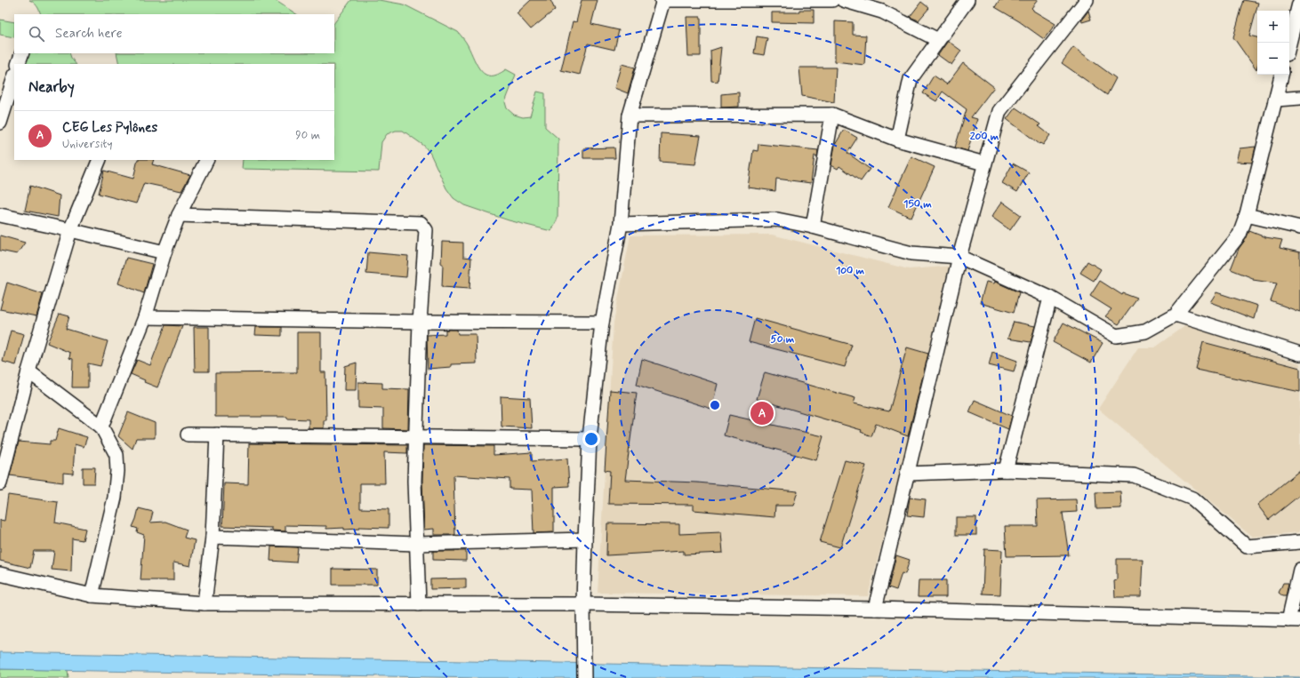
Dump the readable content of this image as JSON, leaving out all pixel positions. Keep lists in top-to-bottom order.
{
  "page": {
    "map_buttons": ["+", "−"],
    "search": "Search here",
    "heading": "Nearby",
    "list": [
      {
        "mark": "A",
        "name": "CEG Les Pylônes",
        "note": "University",
        "value": "90 m"
      }
    ],
    "pins": "A"
  },
  "rings": [
    "200 m",
    "150 m",
    "100 m",
    "50 m"
  ]
}
